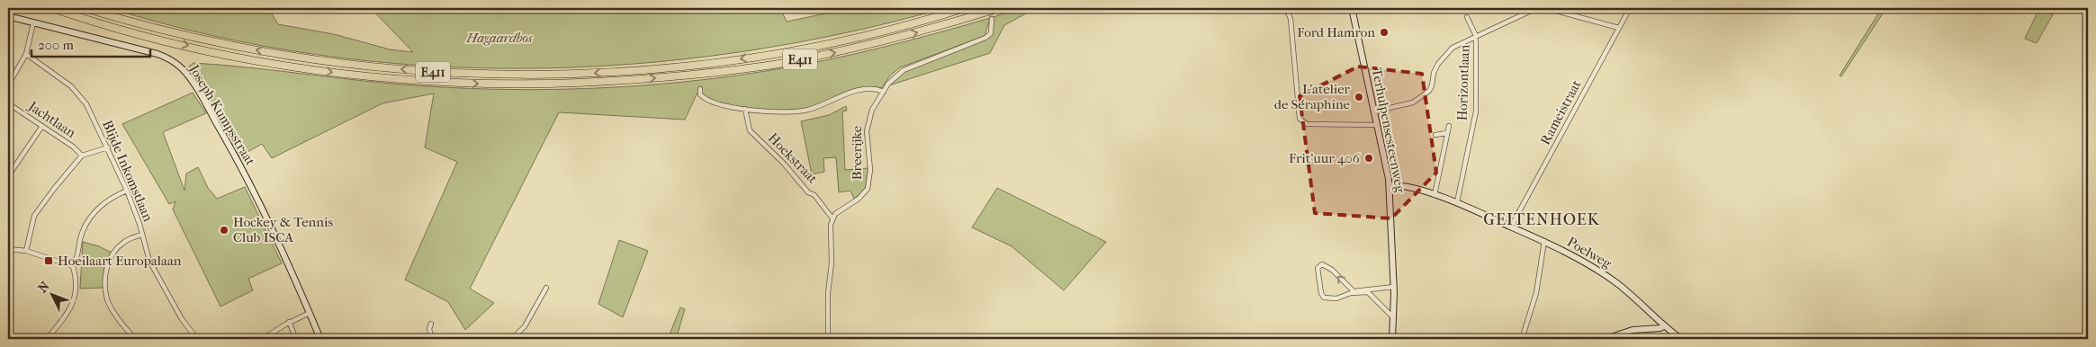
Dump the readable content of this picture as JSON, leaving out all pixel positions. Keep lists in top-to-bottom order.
{
  "streets": {
    "highway": ["E411"],
    "street": [
      "Horizontlaan",
      "Rameistraat",
      "Joseph Kumpsstraat",
      "Jachtlaan",
      "Terhulpensesteenweg",
      "Breerijke",
      "Hoekstraat",
      "Blijde Inkomstlaan",
      "Poelweg"
    ]
  },
  "crossings": [
    ["Horizontlaan", "Poelweg"],
    ["Rameistraat", "Poelweg"],
    ["Terhulpensesteenweg", "Poelweg"],
    ["Breerijke", "Hoekstraat"]
  ],
  "districts": ["GEITENHOEK"],
  "parks": ["Hagaardbos"],
  "places": {
    "other": [
      "Ford Hamron",
      "L'atelier de Séraphine",
      "Frit'uur 406",
      "Hockey & Tennis Club ISCA"
    ],
    "transit": ["Hoeilaart Europalaan"]
  },
  "scale_bar": "200 m",
  "north": "top left"
}
